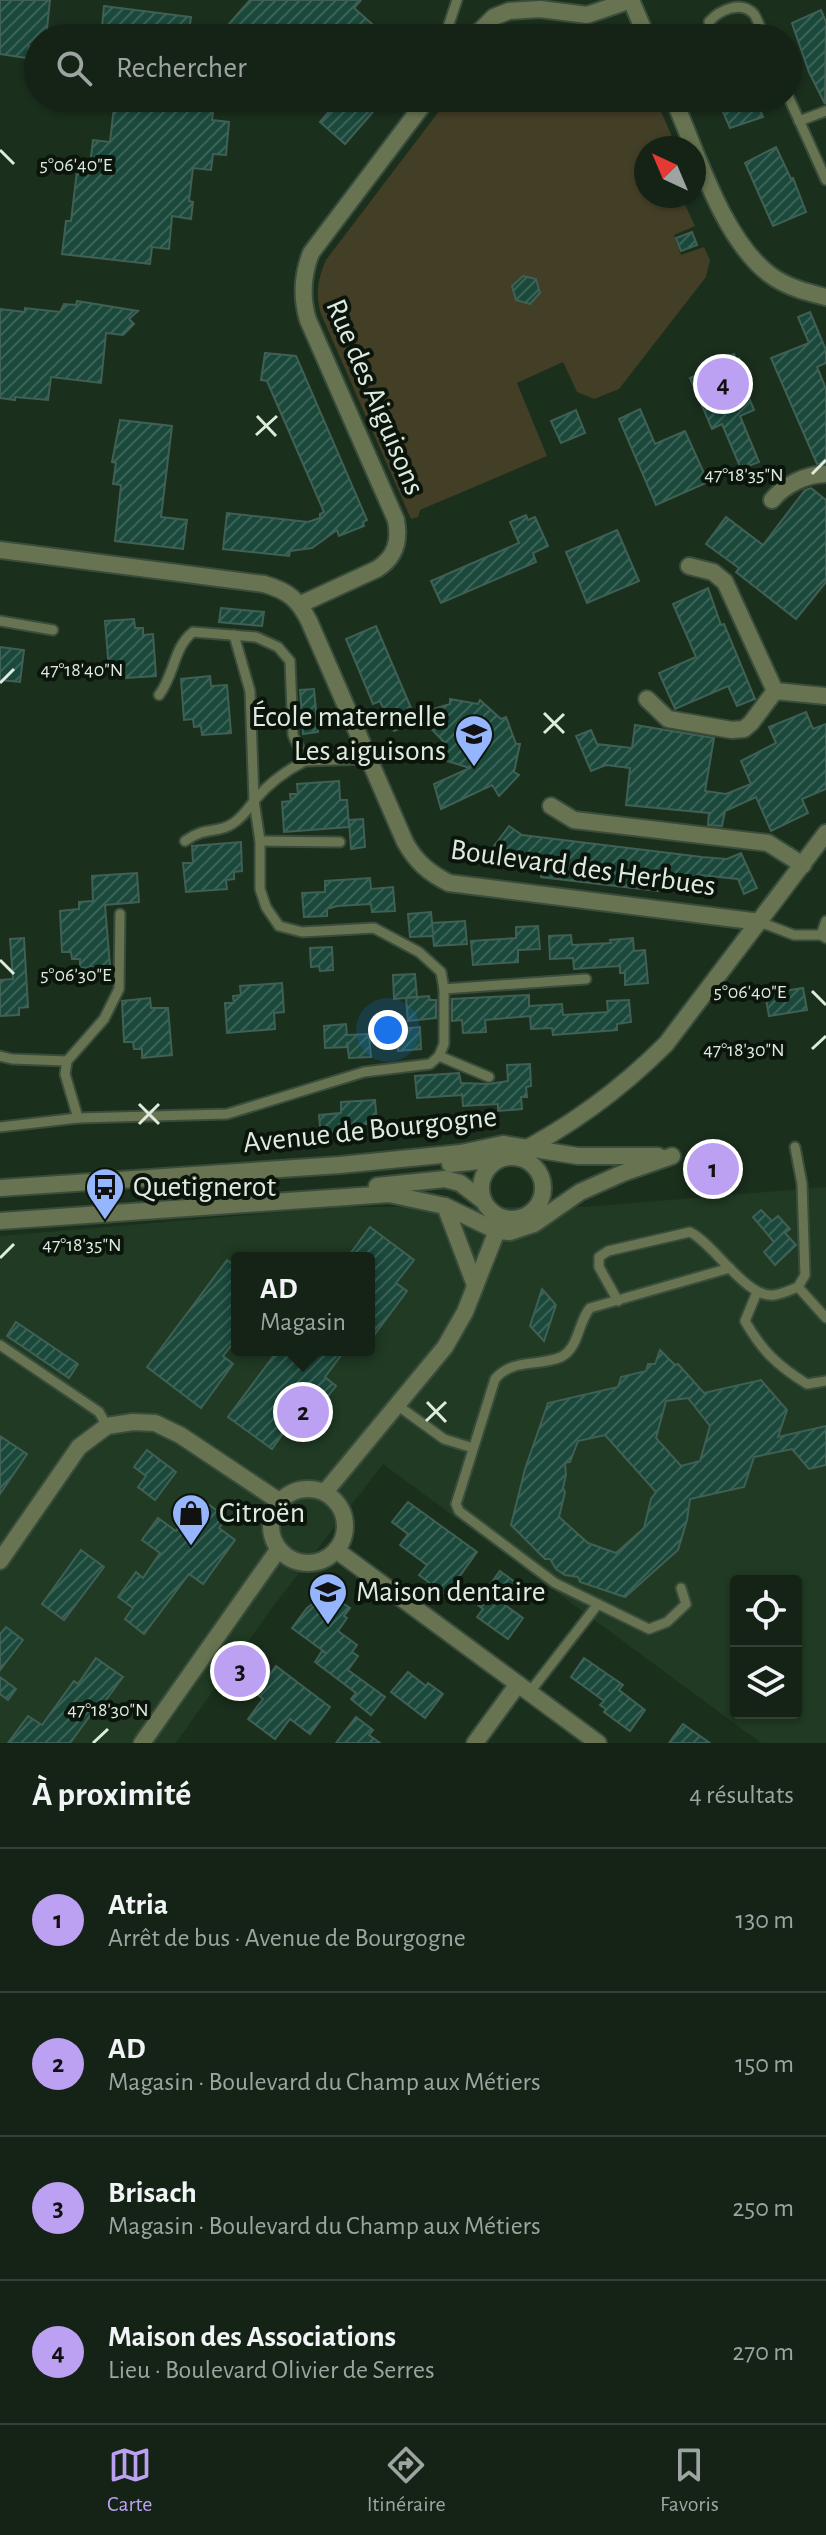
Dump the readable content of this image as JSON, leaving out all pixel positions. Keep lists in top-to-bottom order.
{
  "streets": {
    "street": ["Rue des Aiguisons", "Boulevard des Herbues", "Avenue de Bourgogne"]
  },
  "crossings": [
    ["Rue des Aiguisons", "Boulevard des Herbues"]
  ],
  "places": {
    "school or university": ["École maternelle Les aiguisons", "Maison dentaire"],
    "bus stop": ["Quetignerot"],
    "shop": ["Citroën"]
  },
  "north": "top left",
  "page": {
    "search": "Rechercher",
    "pins": [
      "4",
      "1",
      "2",
      "3"
    ],
    "popup": ["AD", "Magasin"],
    "heading": ["À proximité", "4 résultats"],
    "list": [
      {
        "mark": "1",
        "name": "Atria",
        "note": "Arrêt de bus · Avenue de Bourgogne",
        "value": "130 m"
      },
      {
        "mark": "2",
        "name": "AD",
        "note": "Magasin · Boulevard du Champ aux Métiers",
        "value": "150 m"
      },
      {
        "mark": "3",
        "name": "Brisach",
        "note": "Magasin · Boulevard du Champ aux Métiers",
        "value": "250 m"
      },
      {
        "mark": "4",
        "name": "Maison des Associations",
        "note": "Lieu · Boulevard Olivier de Serres",
        "value": "270 m"
      }
    ],
    "nav": ["Carte", "Itinéraire", "Favoris"]
  },
  "coordinates": [
    "5°06'40\"E",
    "47°18'35\"N",
    "47°18'40\"N",
    "5°06'30\"E",
    "47°18'30\"N"
  ]
}
